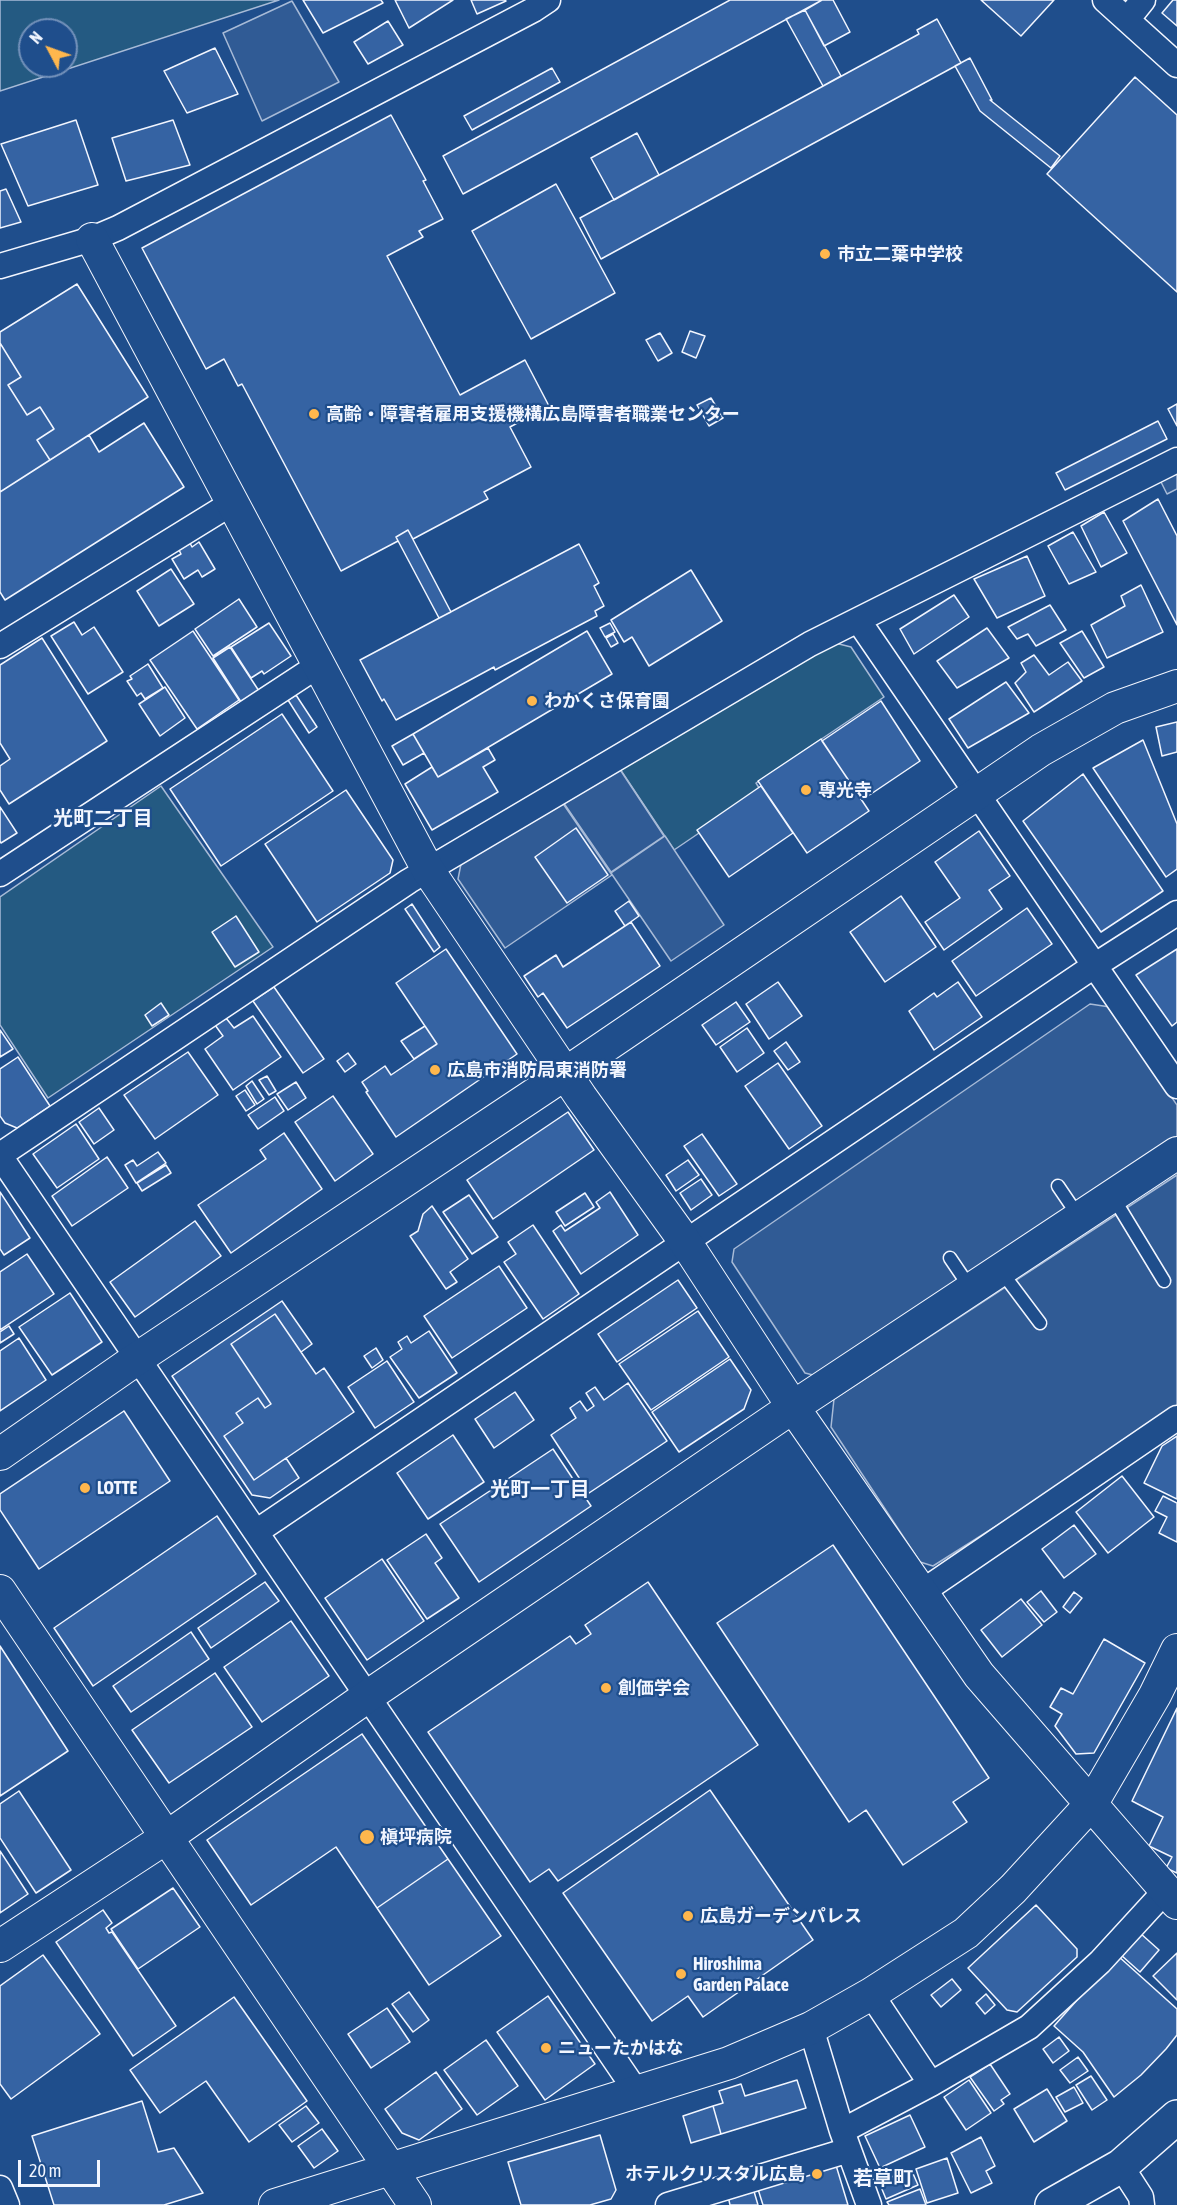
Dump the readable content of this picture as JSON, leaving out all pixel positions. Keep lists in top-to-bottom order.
{
  "districts": ["光町二丁目", "光町一丁目", "若草町"],
  "places": [
    "市立二葉中学校",
    "高齢・障害者雇用支援機構広島障害者職業センター",
    "わかくさ保育園",
    "専光寺",
    "広島市消防局東消防署",
    "LOTTE",
    "創価学会",
    "槇坪病院",
    "広島ガーデンパレス",
    "Hiroshima Garden Palace",
    "ニューたかはな",
    "ホテルクリスタル広島"
  ],
  "scale_bar": "20 m",
  "north": "top left"
}
